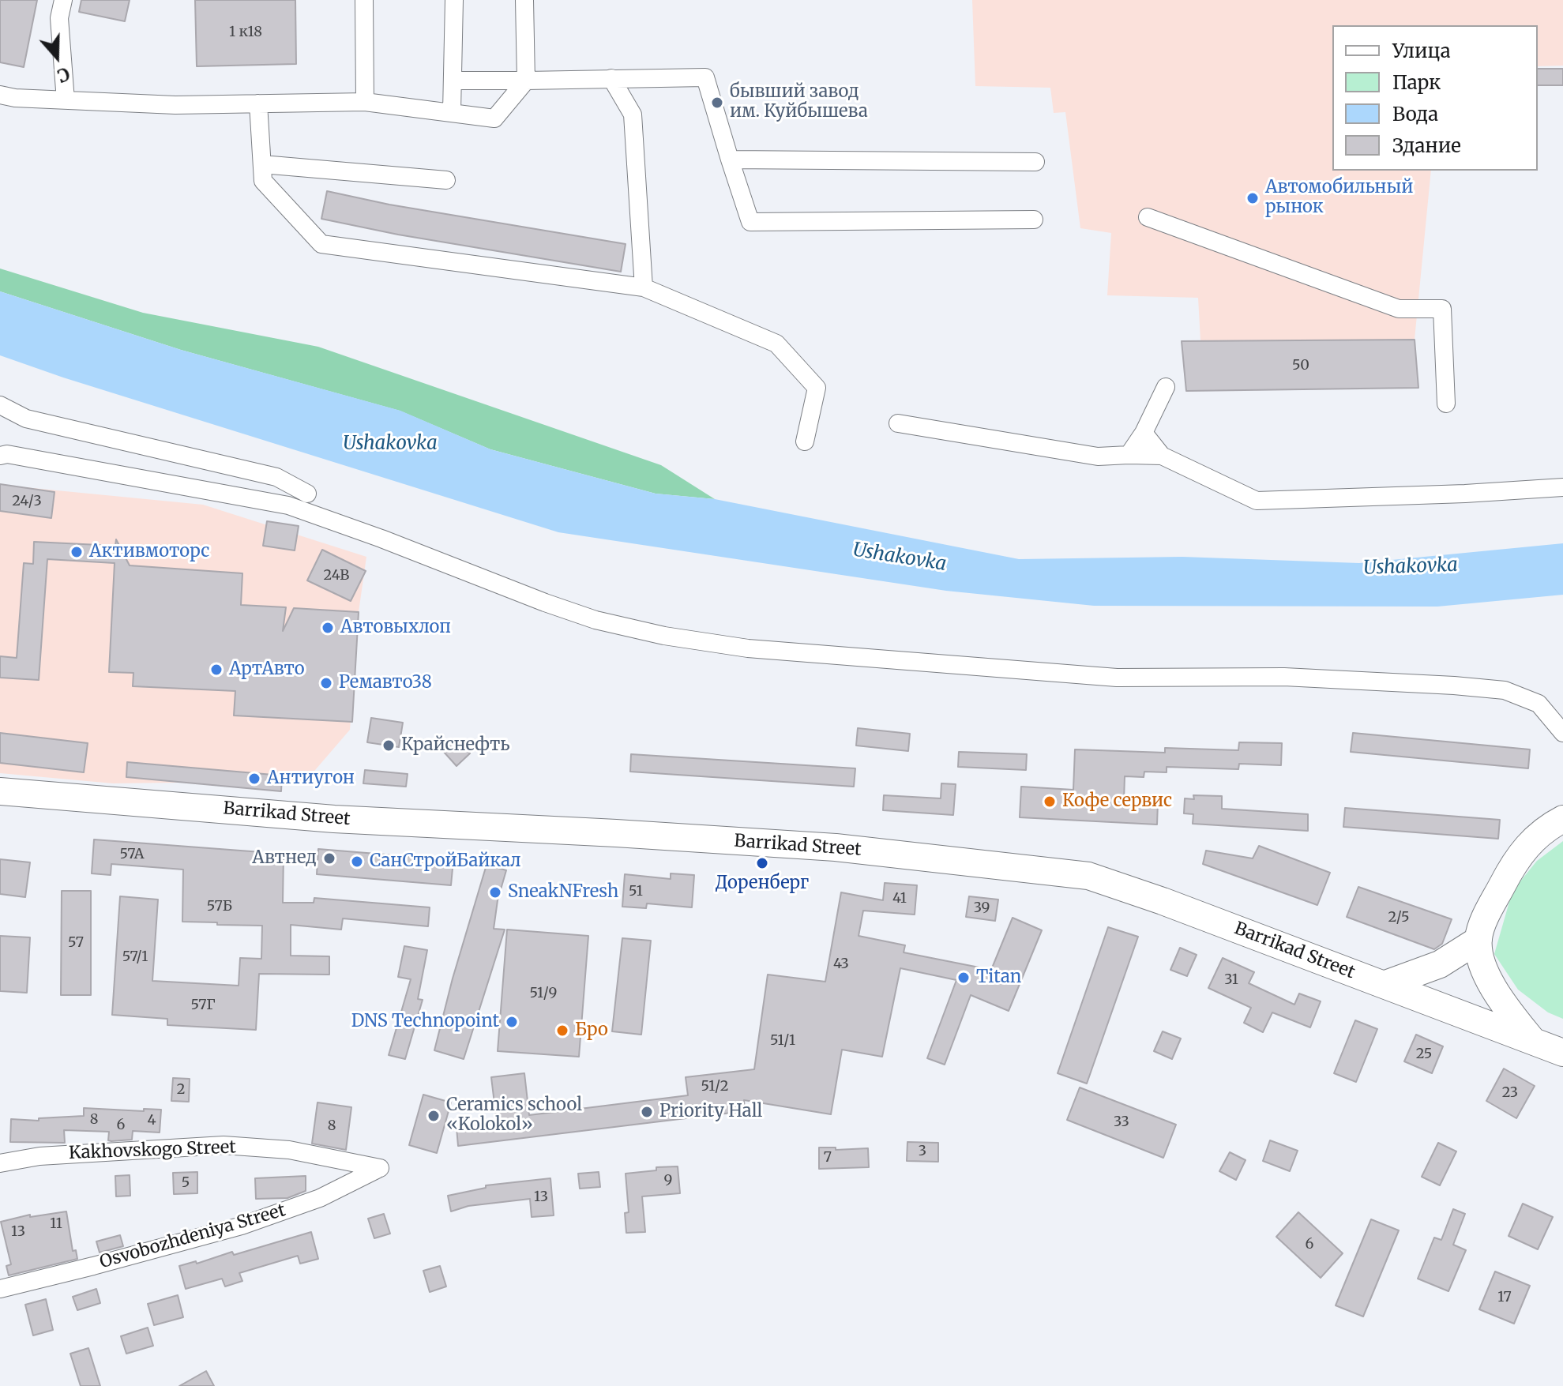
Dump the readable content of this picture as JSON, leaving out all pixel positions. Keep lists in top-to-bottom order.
{
  "streets": {
    "main road": ["Barrikad Street"],
    "street": ["Kakhovskogo Street", "Osvobozhdeniya Street"]
  },
  "crossings": [
    ["Kakhovskogo Street", "Osvobozhdeniya Street"]
  ],
  "water": ["Ushakovka"],
  "places": [
    "бывший завод им. Куйбышева",
    "Автомобильный рынок",
    "Активмоторс",
    "Автовыхлоп",
    "АртАвто",
    "Ремавто38",
    "Крайснефть",
    "Антиугон",
    "Кофе сервис",
    "Автнед",
    "СанСтройБайкал",
    "Доренберг",
    "SneakNFresh",
    "Titan",
    "DNS Technopoint",
    "Бро",
    "Priority Hall",
    "Ceramics school «Kolokol»"
  ],
  "house_numbers": [
    "1 к18",
    "50",
    "24/3",
    "24В",
    "57А",
    "51",
    "41",
    "57Б",
    "39",
    "2/5",
    "57",
    "57/1",
    "43",
    "31",
    "51/9",
    "57Г",
    "51/1",
    "25",
    "51/2",
    "2",
    "23",
    "8",
    "4",
    "33",
    "6",
    "8",
    "3",
    "7",
    "9",
    "5",
    "13",
    "11",
    "13",
    "6",
    "17"
  ],
  "legend": [
    "Улица",
    "Парк",
    "Вода",
    "Здание"
  ],
  "north": "bottom"
}
